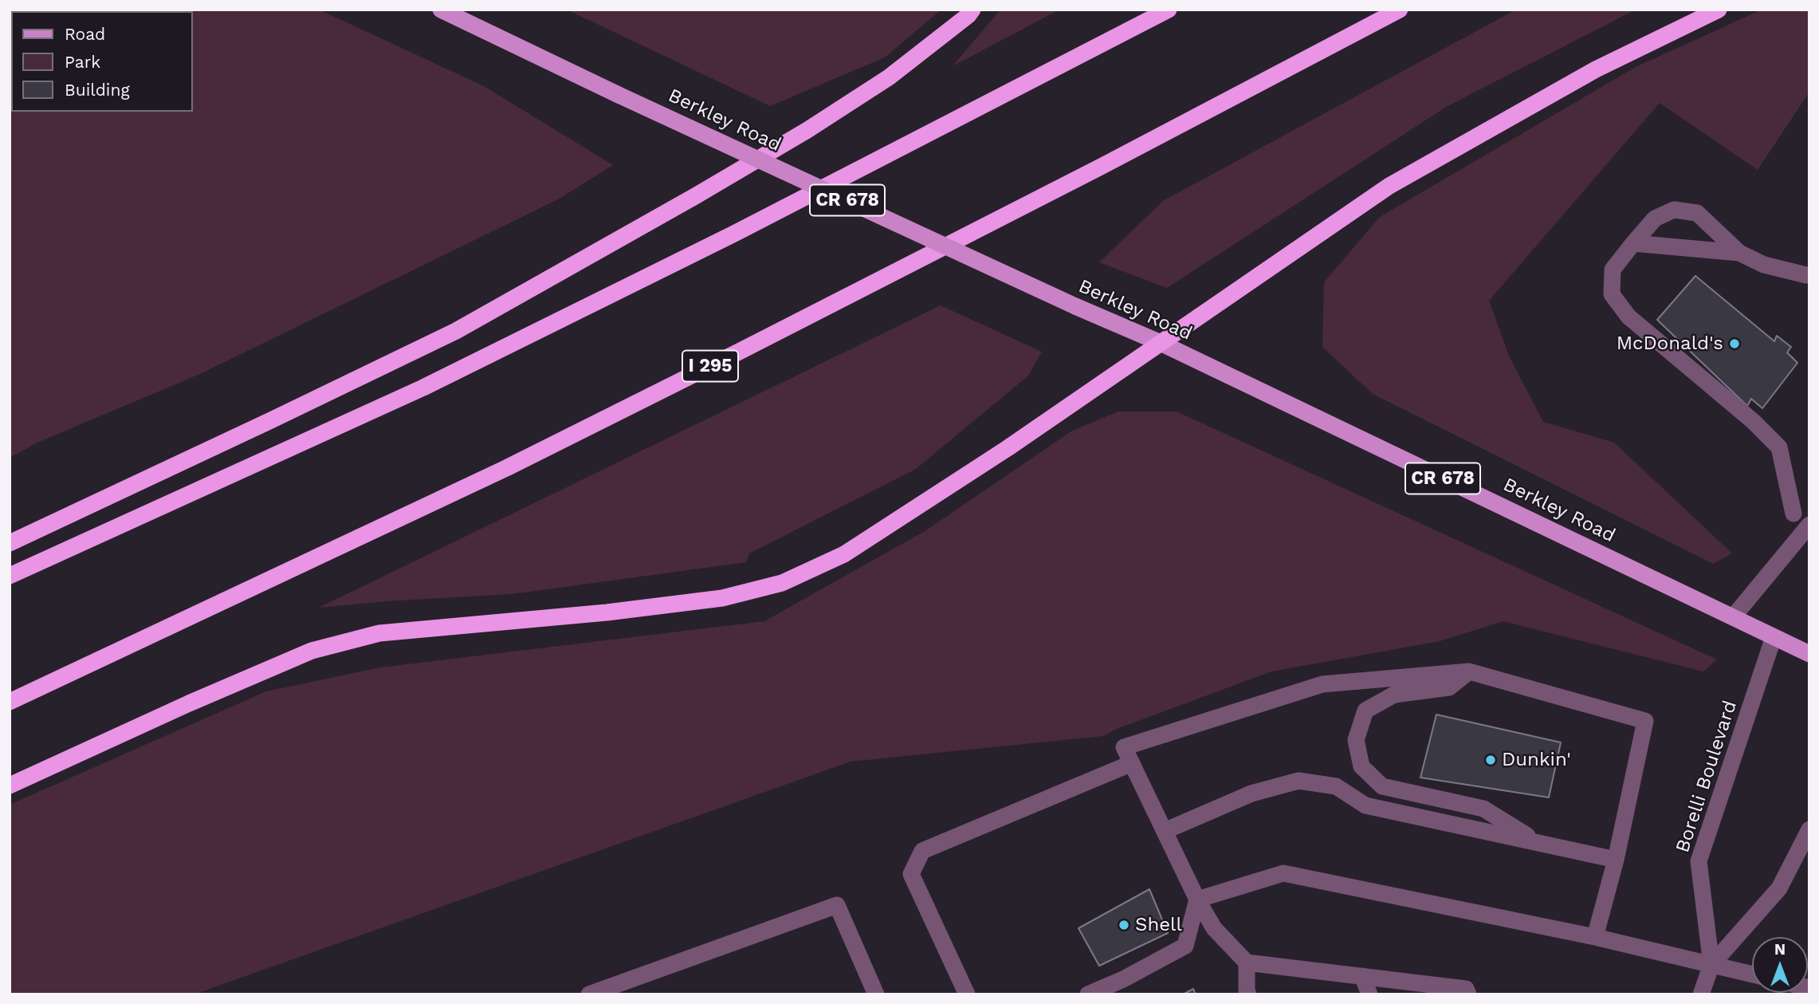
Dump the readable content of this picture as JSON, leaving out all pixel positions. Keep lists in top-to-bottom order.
{
  "streets": {
    "highway": ["I 295"],
    "main road": ["Berkley Road", "CR 678"],
    "street": ["Borelli Boulevard"]
  },
  "crossings": [
    ["Berkley Road", "Borelli Boulevard"]
  ],
  "places": ["McDonald's", "Dunkin'", "Shell"],
  "legend": ["Road", "Park", "Building"],
  "north": "top"
}
